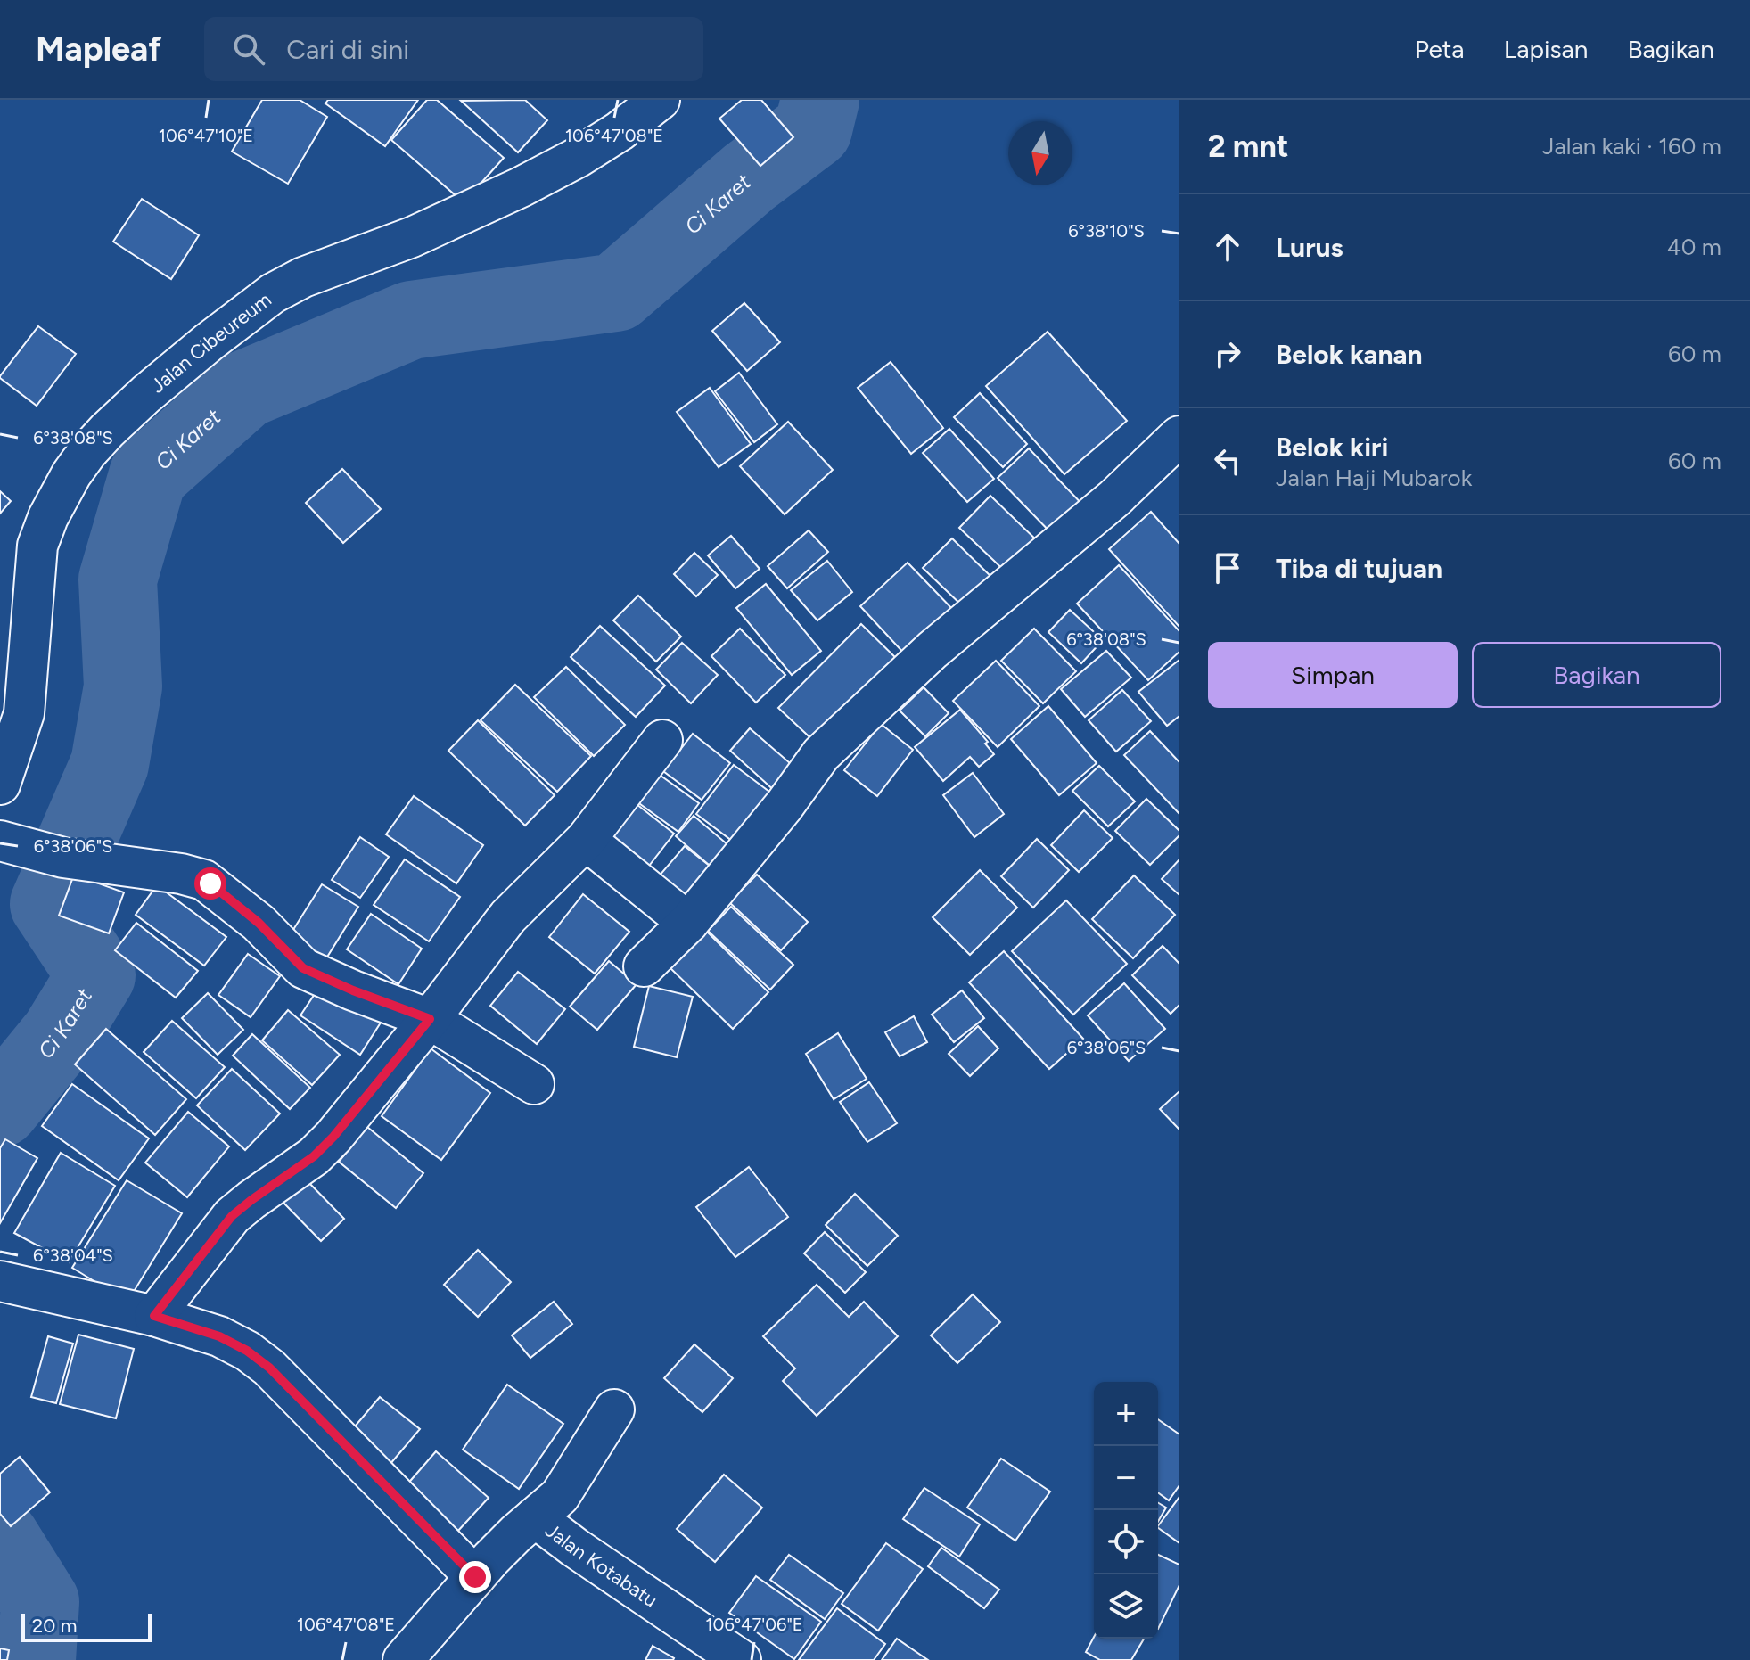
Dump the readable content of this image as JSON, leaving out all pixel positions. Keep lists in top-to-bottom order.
{
  "streets": {
    "street": ["Jalan Cibeureum", "Jalan Kotabatu"]
  },
  "water": ["Ci Karet"],
  "scale_bar": "20 m",
  "north": "bottom",
  "page": {
    "header": "Mapleaf",
    "search": "Cari di sini",
    "nav": ["Peta", "Lapisan", "Bagikan"],
    "heading": ["2 mnt", "Jalan kaki · 160 m"],
    "list": [
      ["Lurus", "40 m"],
      ["Belok kanan", "60 m"],
      ["Belok kiri", "Jalan Haji Mubarok", "60 m"],
      "Tiba di tujuan"
    ],
    "buttons": ["Simpan", "Bagikan"],
    "map_buttons": ["+", "−"],
    "scale": "20 m"
  },
  "coordinates": [
    "106°47'10\"E",
    "106°47'08\"E",
    "6°38'10\"S",
    "6°38'08\"S",
    "6°38'06\"S",
    "6°38'04\"S",
    "106°47'06\"E"
  ]
}
